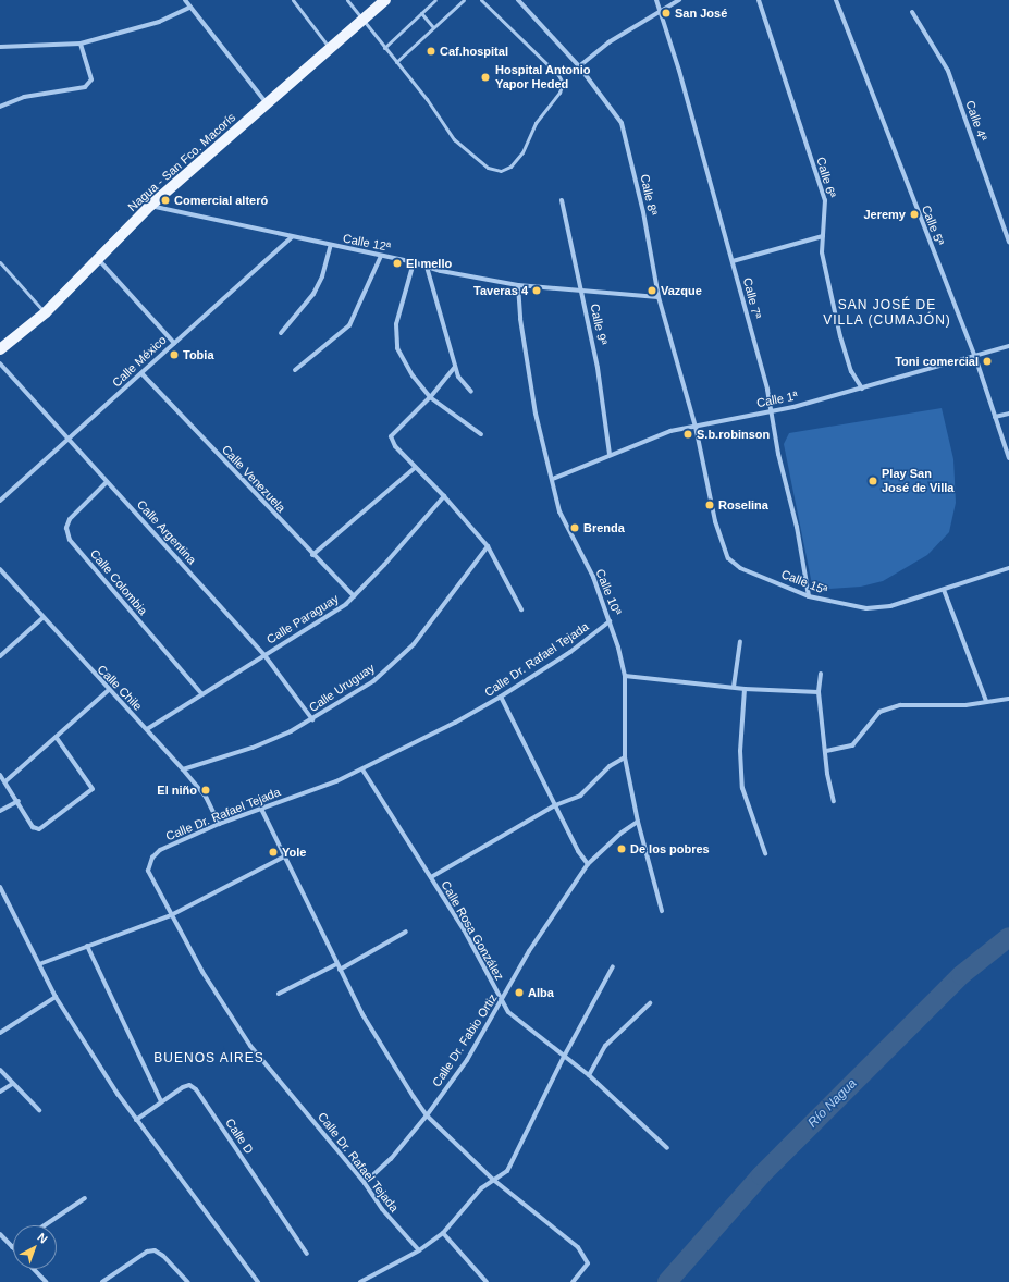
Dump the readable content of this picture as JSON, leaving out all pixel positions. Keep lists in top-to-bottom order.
{
  "streets": {
    "main road": ["Nagua - San Fco. Macorís"],
    "street": [
      "Calle 4ª",
      "Calle 6ª",
      "Calle 8ª",
      "Calle 5ª",
      "Calle 12ª",
      "Calle 7ª",
      "Calle 9ª",
      "Calle México",
      "Calle 1ª",
      "Calle Venezuela",
      "Calle Argentina",
      "Calle Colombia",
      "Calle 15ª",
      "Calle 10ª",
      "Calle Paraguay",
      "Calle Dr. Rafael Tejada",
      "Calle Chile",
      "Calle Uruguay",
      "Calle Rosa González",
      "Calle Dr. Fabio Ortiz",
      "Calle D"
    ]
  },
  "crossings": [
    ["Nagua - San Fco. Macorís", "Calle 12ª"],
    ["Calle 6ª", "Calle 1ª"],
    ["Calle 8ª", "Calle 12ª"],
    ["Calle 8ª", "Calle 1ª"],
    ["Calle 8ª", "Calle 15ª"],
    ["Calle 5ª", "Calle 1ª"],
    ["Calle 12ª", "Calle 9ª"],
    ["Calle 12ª", "Calle México"],
    ["Calle 12ª", "Calle 10ª"],
    ["Calle 7ª", "Calle 1ª"],
    ["Calle 7ª", "Calle 15ª"],
    ["Calle 9ª", "Calle 1ª"],
    ["Calle México", "Calle Venezuela"],
    ["Calle México", "Calle Argentina"],
    ["Calle 1ª", "Calle 15ª"],
    ["Calle 1ª", "Calle 10ª"],
    ["Calle Venezuela", "Calle Paraguay"],
    ["Calle Argentina", "Calle Colombia"],
    ["Calle Argentina", "Calle Paraguay"],
    ["Calle Argentina", "Calle Uruguay"],
    ["Calle Colombia", "Calle Paraguay"],
    ["Calle 10ª", "Calle Dr. Rafael Tejada"],
    ["Calle 10ª", "Calle Dr. Fabio Ortiz"],
    ["Calle Paraguay", "Calle Chile"],
    ["Calle Dr. Rafael Tejada", "Calle Chile"],
    ["Calle Dr. Rafael Tejada", "Calle Rosa González"],
    ["Calle Dr. Rafael Tejada", "Calle Dr. Fabio Ortiz"],
    ["Calle Chile", "Calle Uruguay"],
    ["Calle Rosa González", "Calle Dr. Fabio Ortiz"]
  ],
  "districts": ["SAN JOSÉ DE VILLA (CUMAJÓN)", "BUENOS AIRES"],
  "water": ["Río Nagua"],
  "places": [
    "San José",
    "Caf.hospital",
    "Hospital Antonio Yapor Heded",
    "Comercial alteró",
    "Jeremy",
    "El mello",
    "Taveras 4",
    "Vazque",
    "Tobia",
    "Toni comercial",
    "S.b.robinson",
    "Play San José de Villa",
    "Roselina",
    "Brenda",
    "El niño",
    "De los pobres",
    "Yole",
    "Alba"
  ],
  "north": "top right"
}
